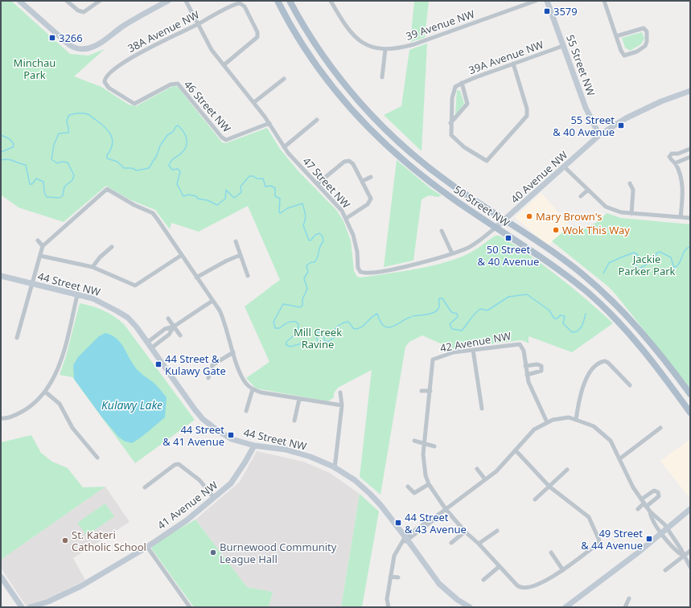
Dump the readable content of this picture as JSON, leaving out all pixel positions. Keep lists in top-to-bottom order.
{
  "streets": {
    "main road": ["50 Street NW"],
    "street": [
      "39 Avenue NW",
      "38A Avenue NW",
      "39A Avenue NW",
      "55 Street NW",
      "46 Street NW",
      "40 Avenue NW",
      "47 Street NW",
      "44 Street NW",
      "42 Avenue NW",
      "41 Avenue NW"
    ]
  },
  "crossings": [
    ["38A Avenue NW", "46 Street NW"],
    ["38A Avenue NW", "47 Street NW"],
    ["39A Avenue NW", "55 Street NW"],
    ["55 Street NW", "40 Avenue NW"],
    ["46 Street NW", "47 Street NW"],
    ["40 Avenue NW", "47 Street NW"],
    ["40 Avenue NW", "50 Street NW"],
    ["44 Street NW", "41 Avenue NW"]
  ],
  "water": ["Kulawy Lake"],
  "parks": ["Minchau Park", "Jackie Parker Park", "Mill Creek Ravine"],
  "places": {
    "transit": [
      "3579",
      "3266",
      "55 Street & 40 Avenue",
      "50 Street & 40 Avenue",
      "44 Street & Kulawy Gate",
      "44 Street & 41 Avenue",
      "44 Street & 43 Avenue",
      "49 Street & 44 Avenue"
    ],
    "other": [
      "Mary Brown's",
      "Wok This Way",
      "St. Kateri Catholic School",
      "Burnewood Community League Hall"
    ]
  }
}
